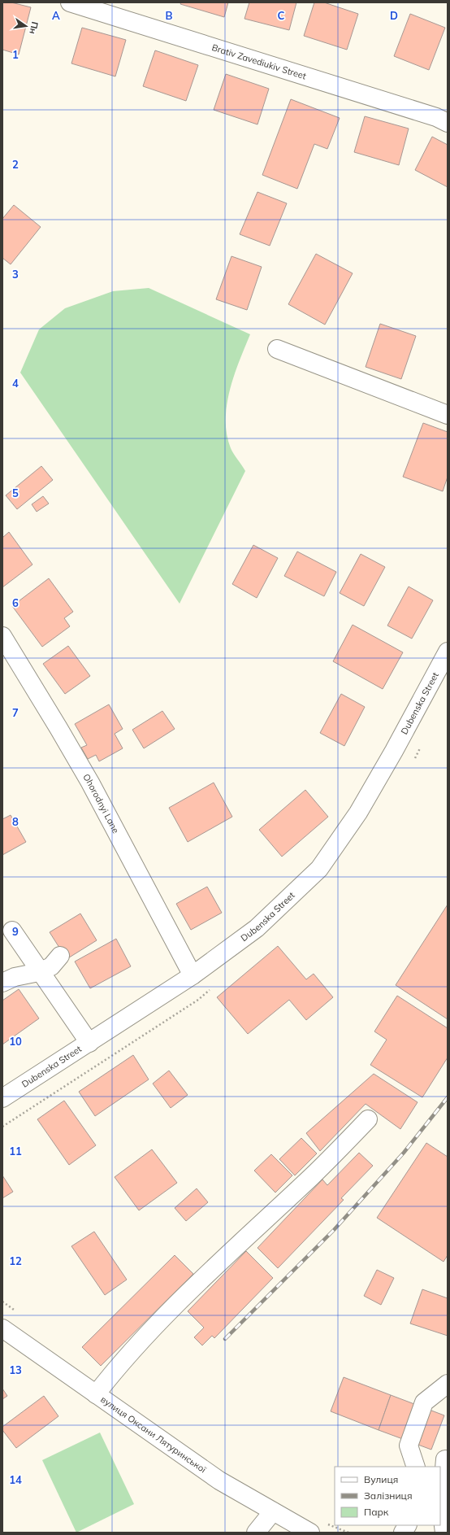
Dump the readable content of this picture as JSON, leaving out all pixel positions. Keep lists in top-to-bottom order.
{
  "streets": {
    "main road": [
      "Brativ Zavediukiv Street",
      "Dubenska Street",
      "Ohorodnyi Lane",
      "вулиця Оксани Лятуринської"
    ]
  },
  "crossings": [
    ["Dubenska Street", "Ohorodnyi Lane"]
  ],
  "legend": ["Вулиця", "Залізниця", "Парк"],
  "north": "right",
  "grid": {
    "columns": [
      "A",
      "B",
      "C",
      "D"
    ],
    "rows": [
      "1",
      "2",
      "3",
      "4",
      "5",
      "6",
      "7",
      "8",
      "9",
      "10",
      "11",
      "12",
      "13",
      "14"
    ]
  }
}
